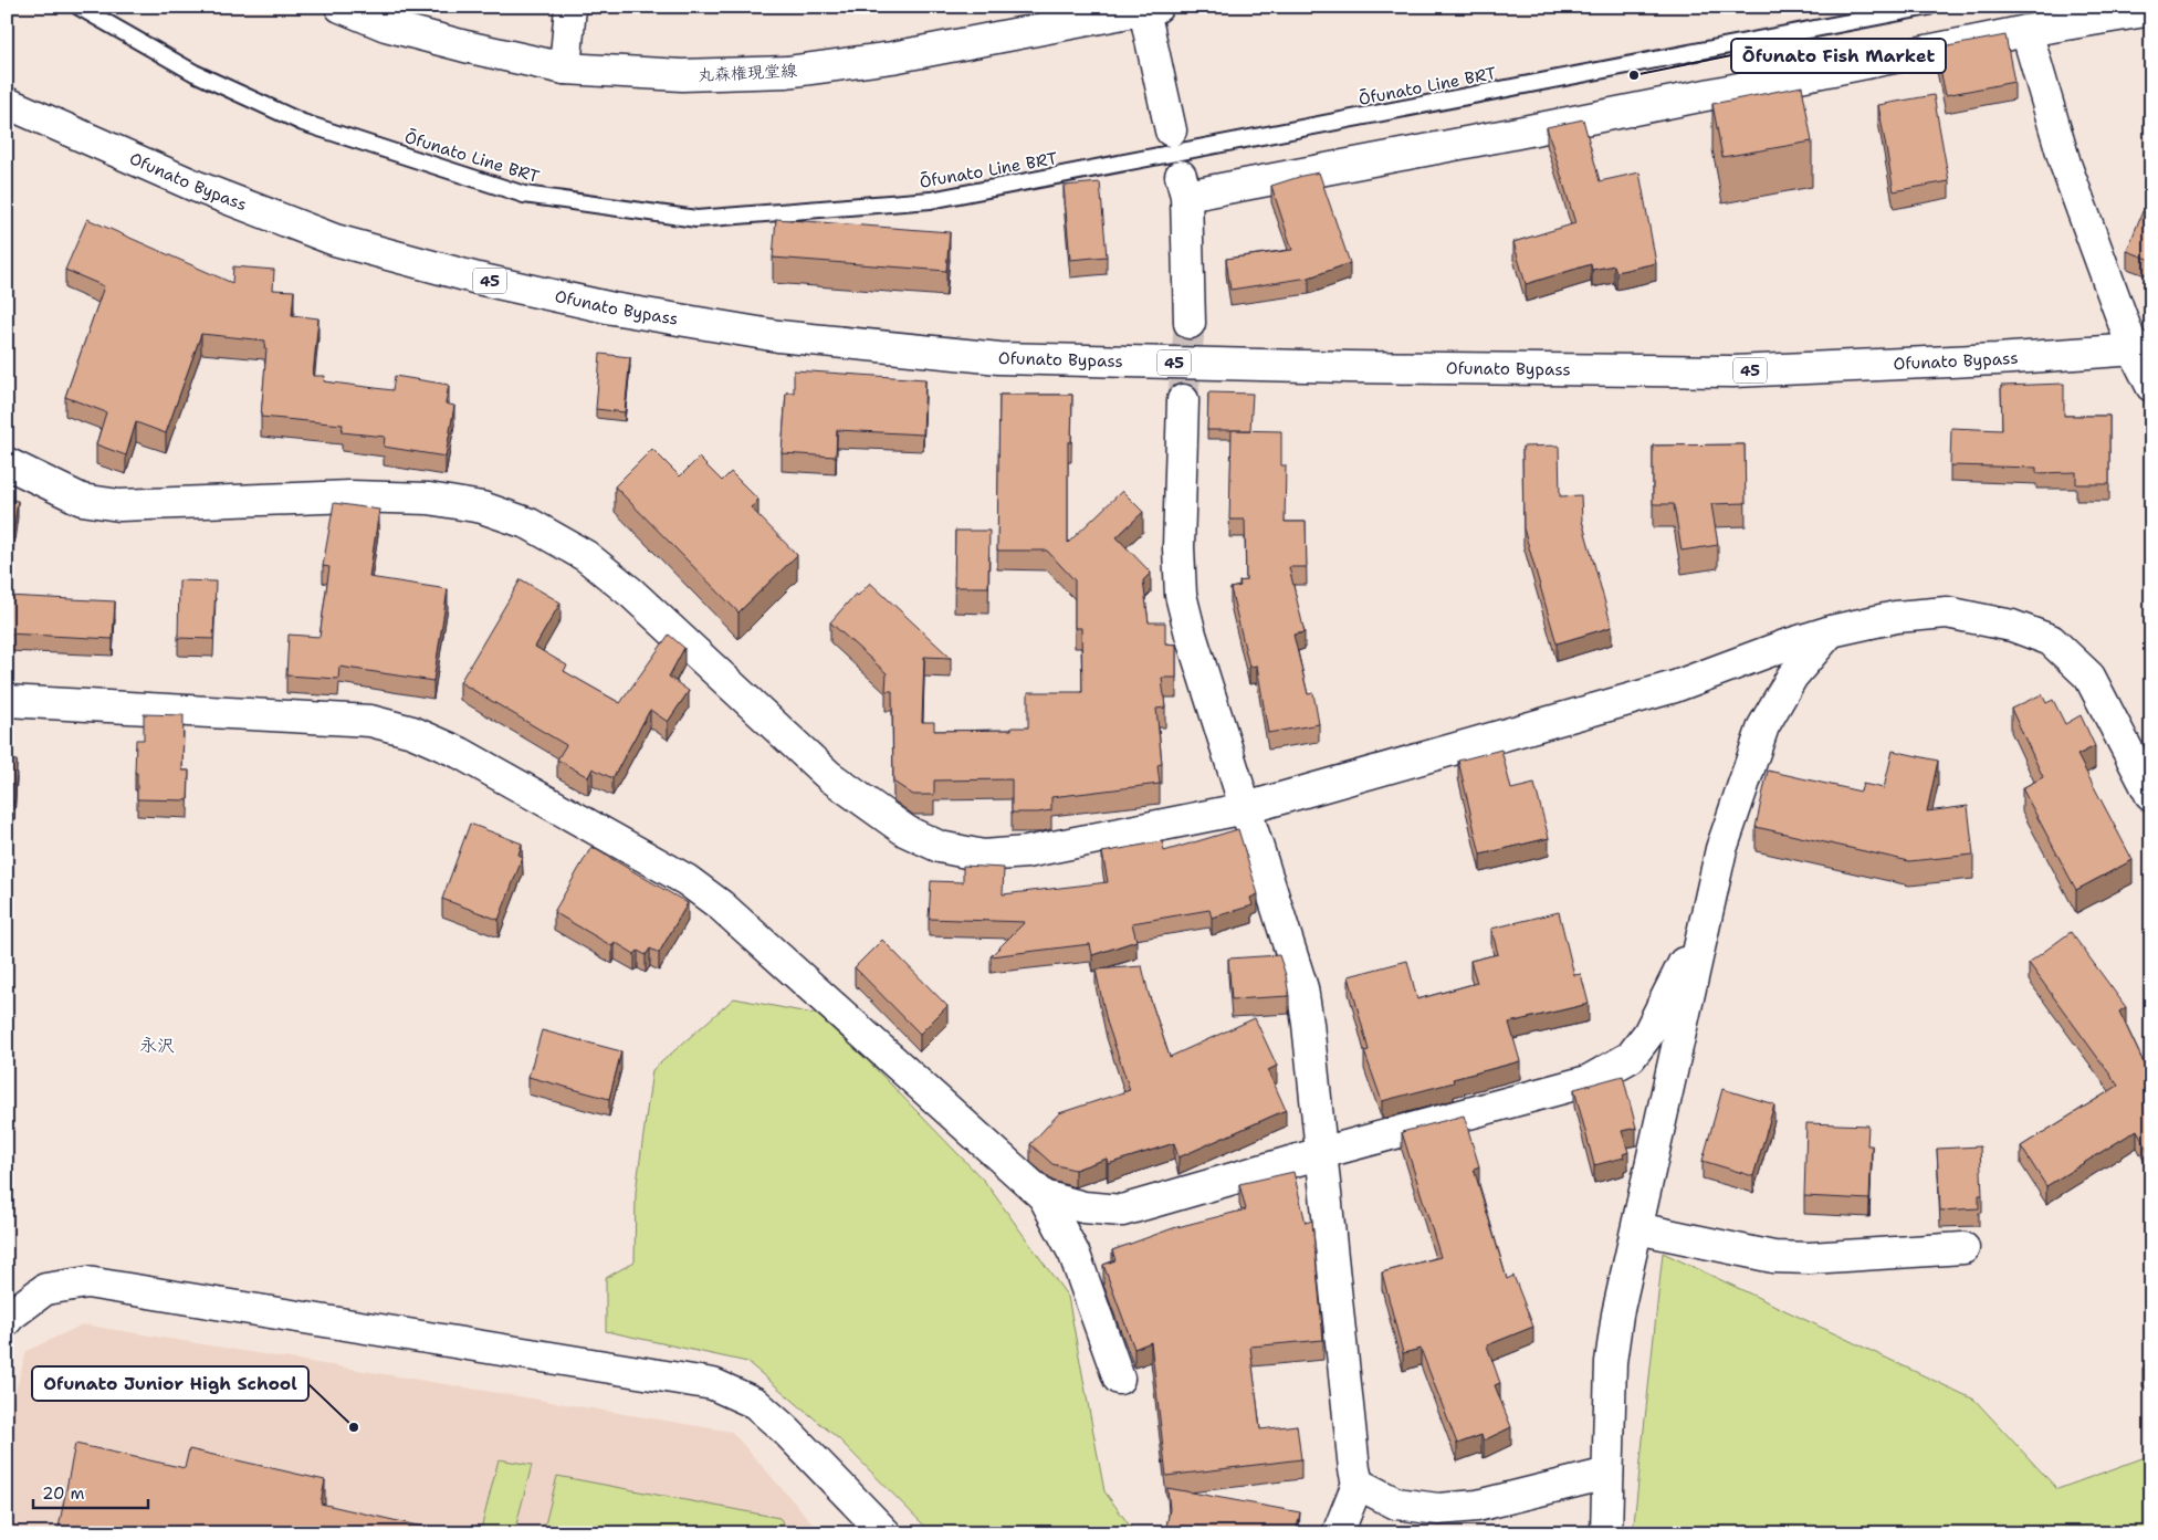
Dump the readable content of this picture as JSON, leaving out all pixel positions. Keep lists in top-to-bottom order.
{
  "streets": {
    "main road": ["丸森権現堂線", "Ofunato Bypass", "45"],
    "lane": ["Ōfunato Line BRT"]
  },
  "districts": ["永沢"],
  "places": ["Ōfunato Fish Market", "Ofunato Junior High School"],
  "scale_bar": "20 m"
}
